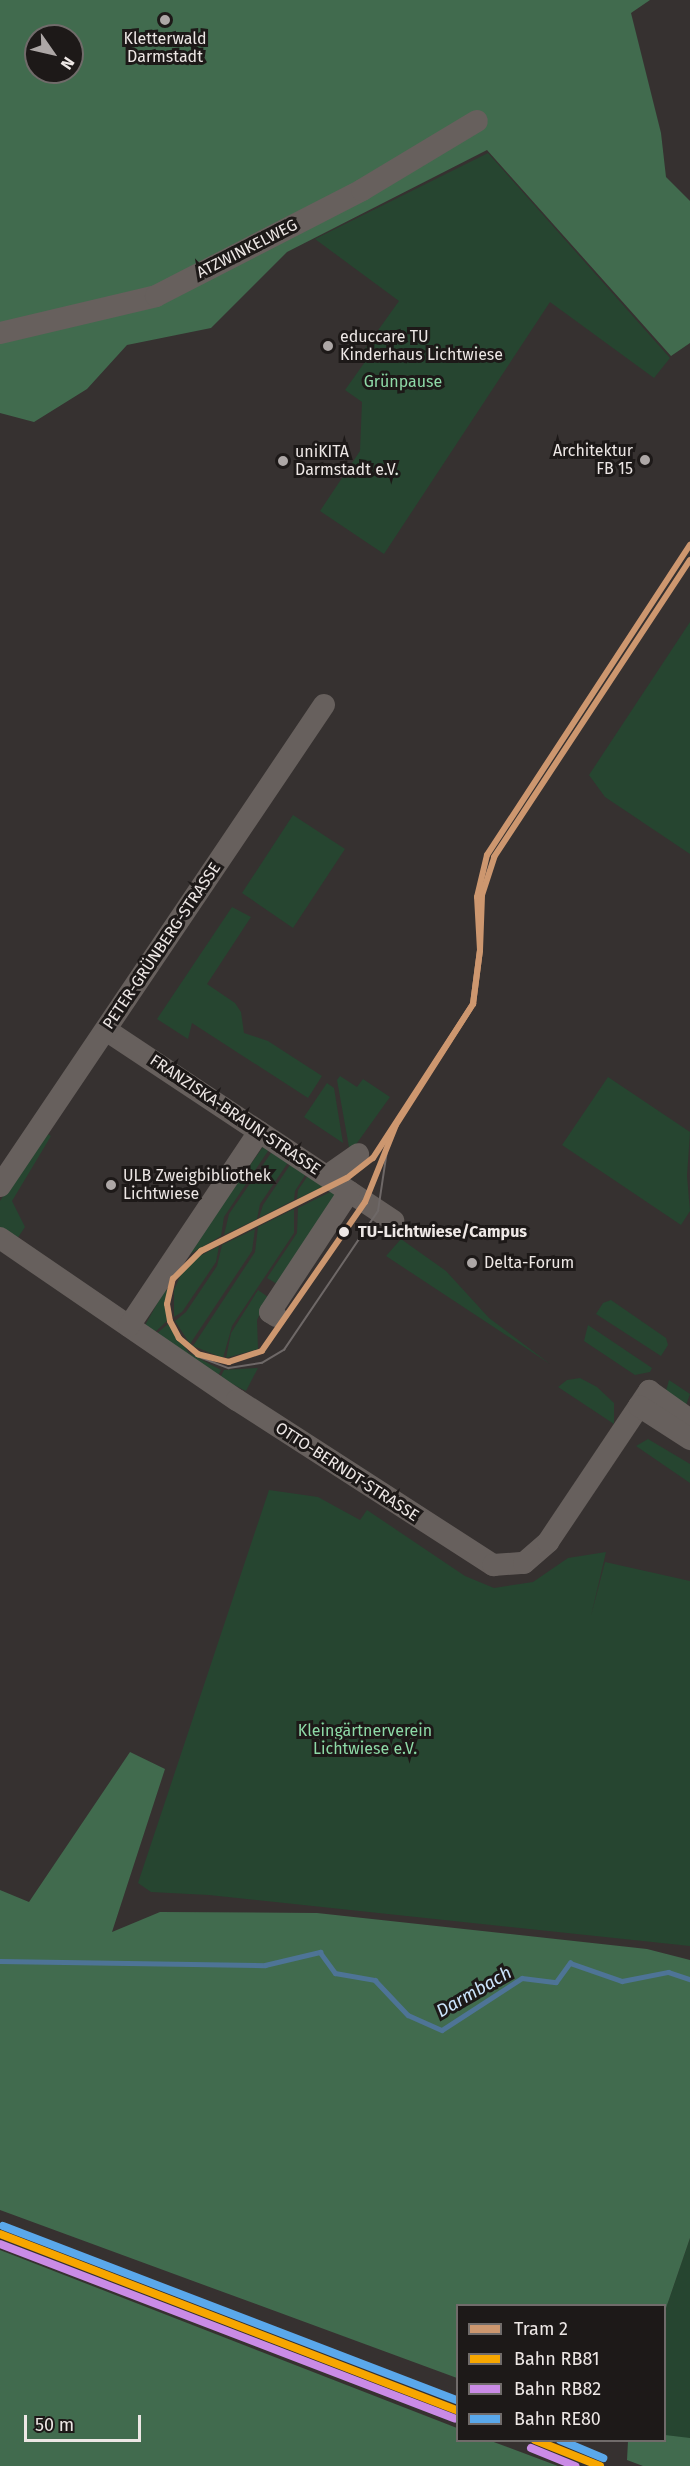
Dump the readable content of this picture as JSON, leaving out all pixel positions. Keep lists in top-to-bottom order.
{
  "streets": {
    "street": [
      "ATZWINKELWEG",
      "PETER-GRÜNBERG-STRASSE",
      "FRANZISKA-BRAUN-STRASSE",
      "OTTO-BERNDT-STRASSE"
    ]
  },
  "crossings": [
    ["PETER-GRÜNBERG-STRASSE", "FRANZISKA-BRAUN-STRASSE"]
  ],
  "water": ["Darmbach"],
  "parks": ["Grünpause", "Kleingärtnerverein Lichtwiese e.V."],
  "places": [
    "Kletterwald Darmstadt",
    "educcare TU Kinderhaus Lichtwiese",
    "Architektur FB 15",
    "uniKITA Darmstadt e.V.",
    "ULB Zweigbibliothek Lichtwiese",
    "TU-Lichtwiese/Campus",
    "Delta-Forum"
  ],
  "lines": [
    "tram line 2",
    "rail line RE80",
    "rail line RB81",
    "rail line RB82"
  ],
  "legend": [
    "Tram 2",
    "Bahn RB81",
    "Bahn RB82",
    "Bahn RE80"
  ],
  "scale_bar": "50 m",
  "north": "bottom right"
}
